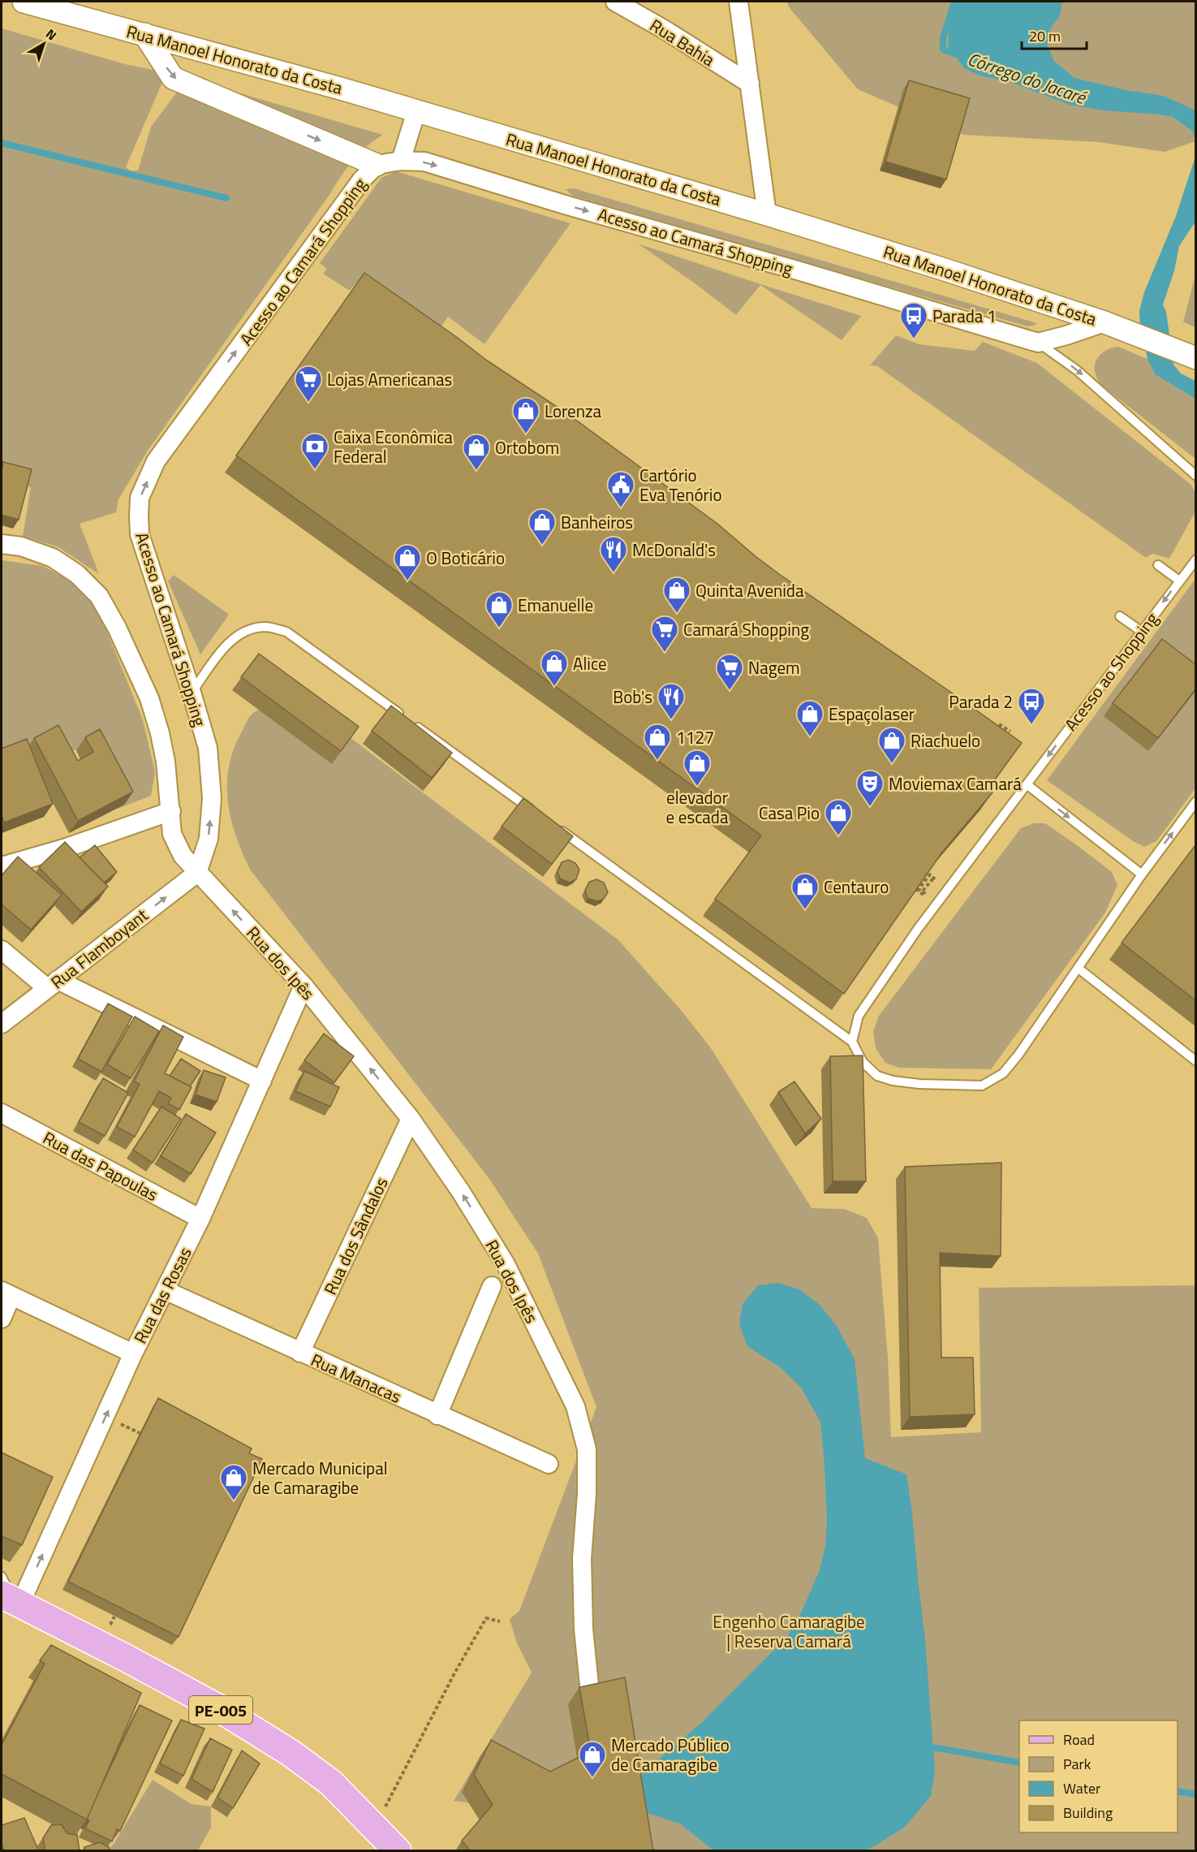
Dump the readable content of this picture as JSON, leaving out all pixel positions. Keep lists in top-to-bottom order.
{
  "streets": {
    "main road": ["PE-005"],
    "street": [
      "Rua Bahia",
      "Rua Manoel Honorato da Costa",
      "Acesso ao Camará Shopping",
      "Rua Flamboyant",
      "Rua dos Ipês",
      "Rua das Papoulas",
      "Rua dos Sândalos",
      "Rua das Rosas",
      "Rua Manacas"
    ],
    "lane": ["Acesso ao Shopping"]
  },
  "crossings": [
    ["Acesso ao Camará Shopping", "Rua Flamboyant"],
    ["Acesso ao Camará Shopping", "Rua dos Ipês"],
    ["Rua Flamboyant", "Rua dos Ipês"],
    ["Rua dos Ipês", "Rua dos Sândalos"],
    ["Rua dos Ipês", "Rua das Rosas"],
    ["Rua dos Ipês", "Rua Manacas"],
    ["Rua das Papoulas", "Rua das Rosas"],
    ["Rua dos Sândalos", "Rua Manacas"],
    ["Rua das Rosas", "Rua Manacas"],
    ["Rua das Rosas", "PE-005"]
  ],
  "one_way": ["Acesso ao Shopping", "Rua dos Ipês", "Rua das Rosas"],
  "water": ["Córrego do Jacaré"],
  "parks": ["Engenho Camaragibe | Reserva Camará"],
  "places": {
    "bus stop": ["Parada 1", "Parada 2"],
    "supermarket": ["Lojas Americanas", "Camará Shopping", "Nagem"],
    "shop": [
      "Lorenza",
      "Ortobom",
      "Banheiros",
      "O Boticário",
      "Quinta Avenida",
      "Emanuelle",
      "Alice",
      "Espaçolaser",
      "1127",
      "Riachuelo",
      "elevador e escada",
      "Casa Pio",
      "Centauro",
      "Mercado Municipal de Camaragibe",
      "Mercado Público de Camaragibe"
    ],
    "bank": ["Caixa Econômica Federal"],
    "public building": ["Cartório Eva Tenório"],
    "restaurant": ["McDonald's", "Bob's"],
    "theatre": ["Moviemax Camará"]
  },
  "legend": [
    "Road",
    "Park",
    "Water",
    "Building"
  ],
  "scale_bar": "20 m",
  "north": "top right"
}
